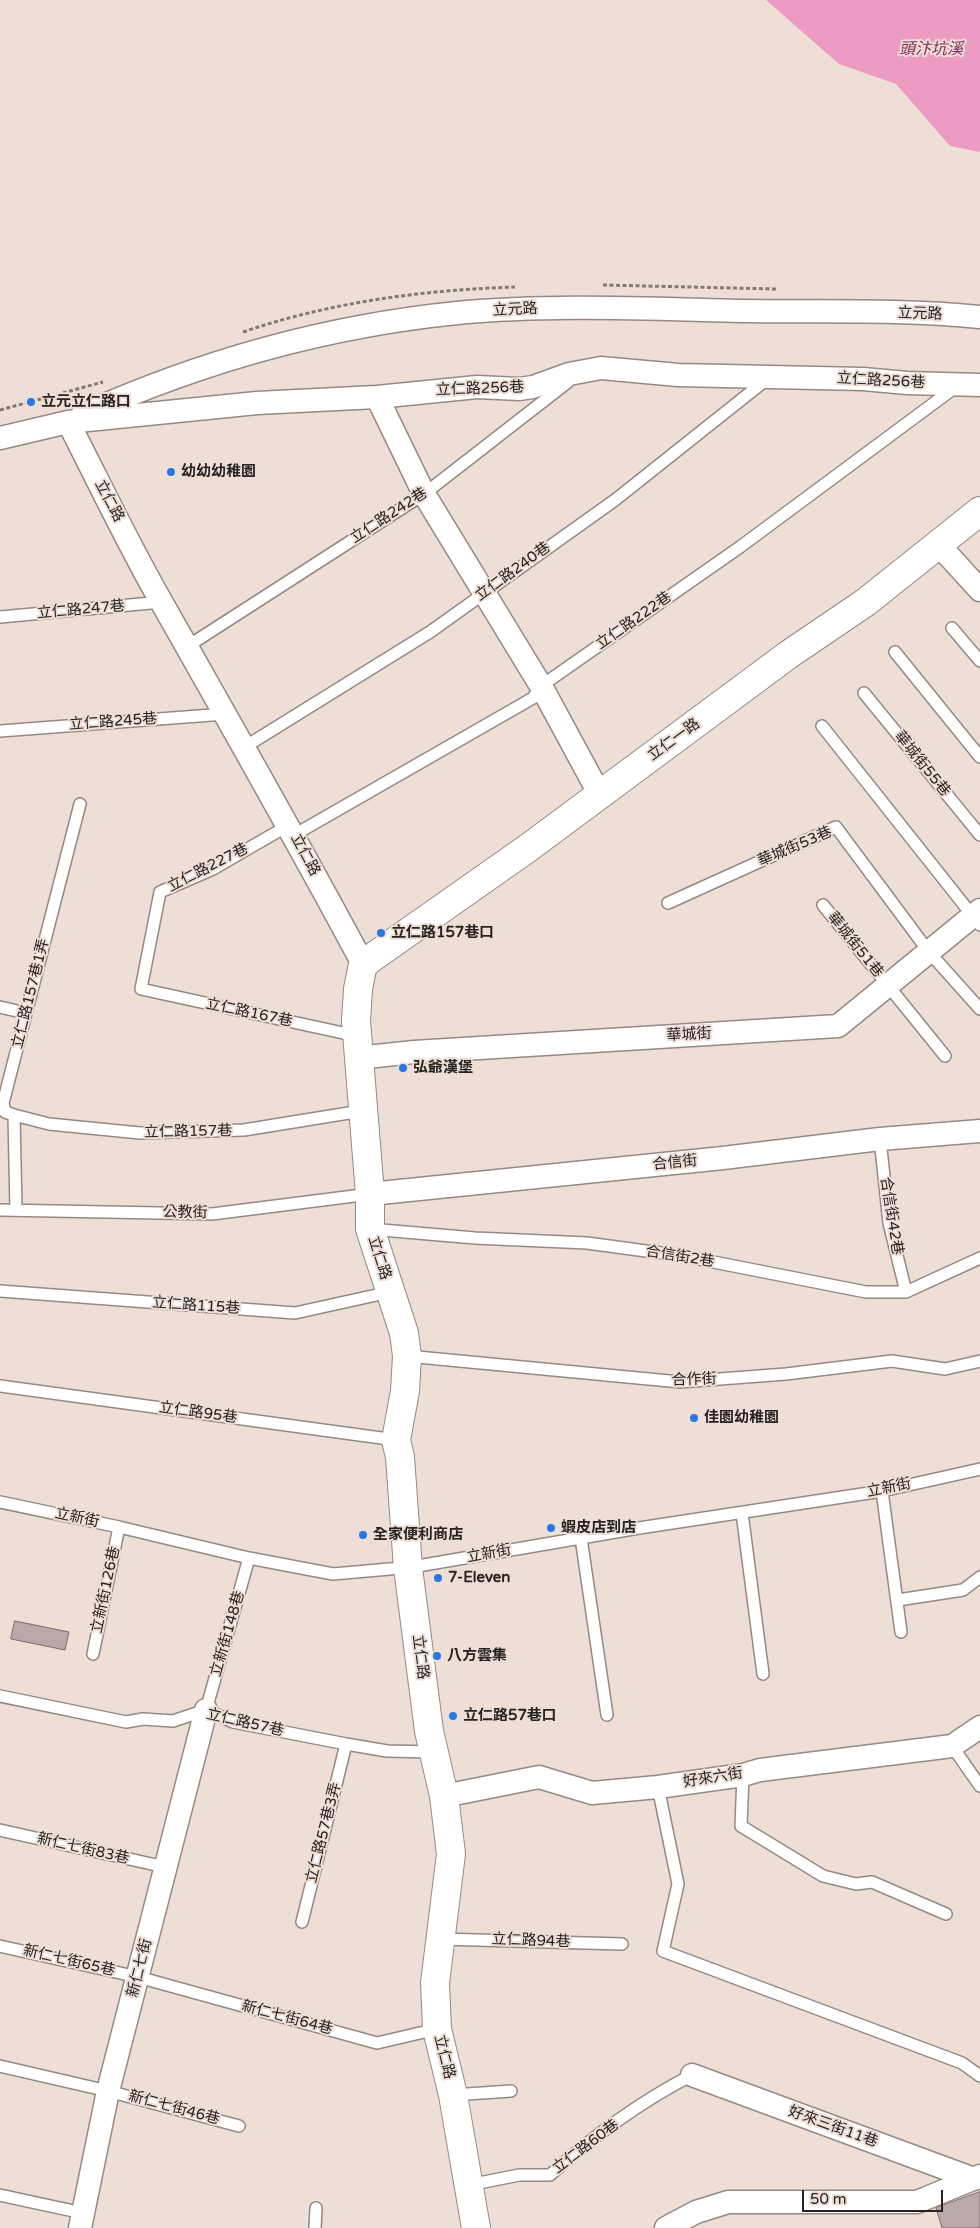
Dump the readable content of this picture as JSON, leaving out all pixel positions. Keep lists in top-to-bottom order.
{
  "streets": {
    "street": [
      "立元路",
      "立仁路256巷",
      "立仁路",
      "立仁一路",
      "華城街",
      "合信街",
      "好來六街",
      "新仁七街",
      "好來三街11巷"
    ],
    "lane": [
      "立仁路242巷",
      "立仁路240巷",
      "立仁路247巷",
      "立仁路222巷",
      "立仁路245巷",
      "華城街55巷",
      "華城街53巷",
      "立仁路227巷",
      "華城街51巷",
      "立仁路157巷1弄",
      "立仁路167巷",
      "立仁路157巷",
      "公教街",
      "合信街42巷",
      "合信街2巷",
      "立仁路115巷",
      "合作街",
      "立仁路95巷",
      "立新街",
      "立新街126巷",
      "立新街148巷",
      "立仁路57巷",
      "立仁路57巷3弄",
      "新仁七街83巷",
      "立仁路94巷",
      "新仁七街65巷",
      "新仁七街64巷",
      "新仁七街46巷",
      "立仁路60巷"
    ]
  },
  "crossings": [
    ["立元路", "立仁路256巷"],
    ["立元路", "立仁路"],
    ["立仁路256巷", "立仁路"],
    ["立仁路256巷", "立仁路242巷"],
    ["立仁路256巷", "立仁路240巷"],
    ["立仁路256巷", "立仁路222巷"],
    ["立仁路", "立仁路242巷"],
    ["立仁路", "立仁路240巷"],
    ["立仁路", "立仁路247巷"],
    ["立仁路", "立仁路222巷"],
    ["立仁路", "立仁路245巷"],
    ["立仁路", "立仁一路"],
    ["立仁路", "立仁路227巷"],
    ["立仁路", "立仁路167巷"],
    ["立仁路", "華城街"],
    ["立仁路", "立仁路157巷"],
    ["立仁路", "合信街"],
    ["立仁路", "公教街"],
    ["立仁路", "合信街2巷"],
    ["立仁路", "立仁路115巷"],
    ["立仁路", "合作街"],
    ["立仁路", "立仁路95巷"],
    ["立仁路", "立新街"],
    ["立仁路", "立仁路57巷"],
    ["立仁路", "好來六街"],
    ["立仁路", "立仁路94巷"],
    ["立仁路", "新仁七街64巷"],
    ["立仁路", "立仁路60巷"],
    ["立仁路222巷", "立仁路227巷"],
    ["華城街53巷", "華城街"],
    ["立仁路227巷", "立仁路167巷"],
    ["華城街51巷", "華城街"],
    ["立仁路157巷1弄", "立仁路157巷"],
    ["立仁路157巷1弄", "公教街"],
    ["立仁路167巷", "華城街"],
    ["合信街", "公教街"],
    ["合信街", "合信街42巷"],
    ["合信街42巷", "合信街2巷"],
    ["立新街", "立新街126巷"],
    ["立新街", "立新街148巷"],
    ["立新街148巷", "立仁路57巷"],
    ["立新街148巷", "新仁七街"],
    ["立仁路57巷", "立仁路57巷3弄"],
    ["立仁路57巷", "新仁七街"],
    ["新仁七街83巷", "新仁七街"],
    ["新仁七街65巷", "新仁七街"],
    ["新仁七街65巷", "新仁七街64巷"],
    ["新仁七街", "新仁七街64巷"],
    ["新仁七街", "新仁七街46巷"],
    ["好來三街11巷", "立仁路60巷"]
  ],
  "water": ["頭汴坑溪"],
  "places": [
    "立元立仁路口",
    "幼幼幼稚園",
    "立仁路157巷口",
    "弘爺漢堡",
    "佳園幼稚園",
    "蝦皮店到店",
    "全家便利商店",
    "7-Eleven",
    "八方雲集",
    "立仁路57巷口"
  ],
  "scale_bar": "50 m"
}
